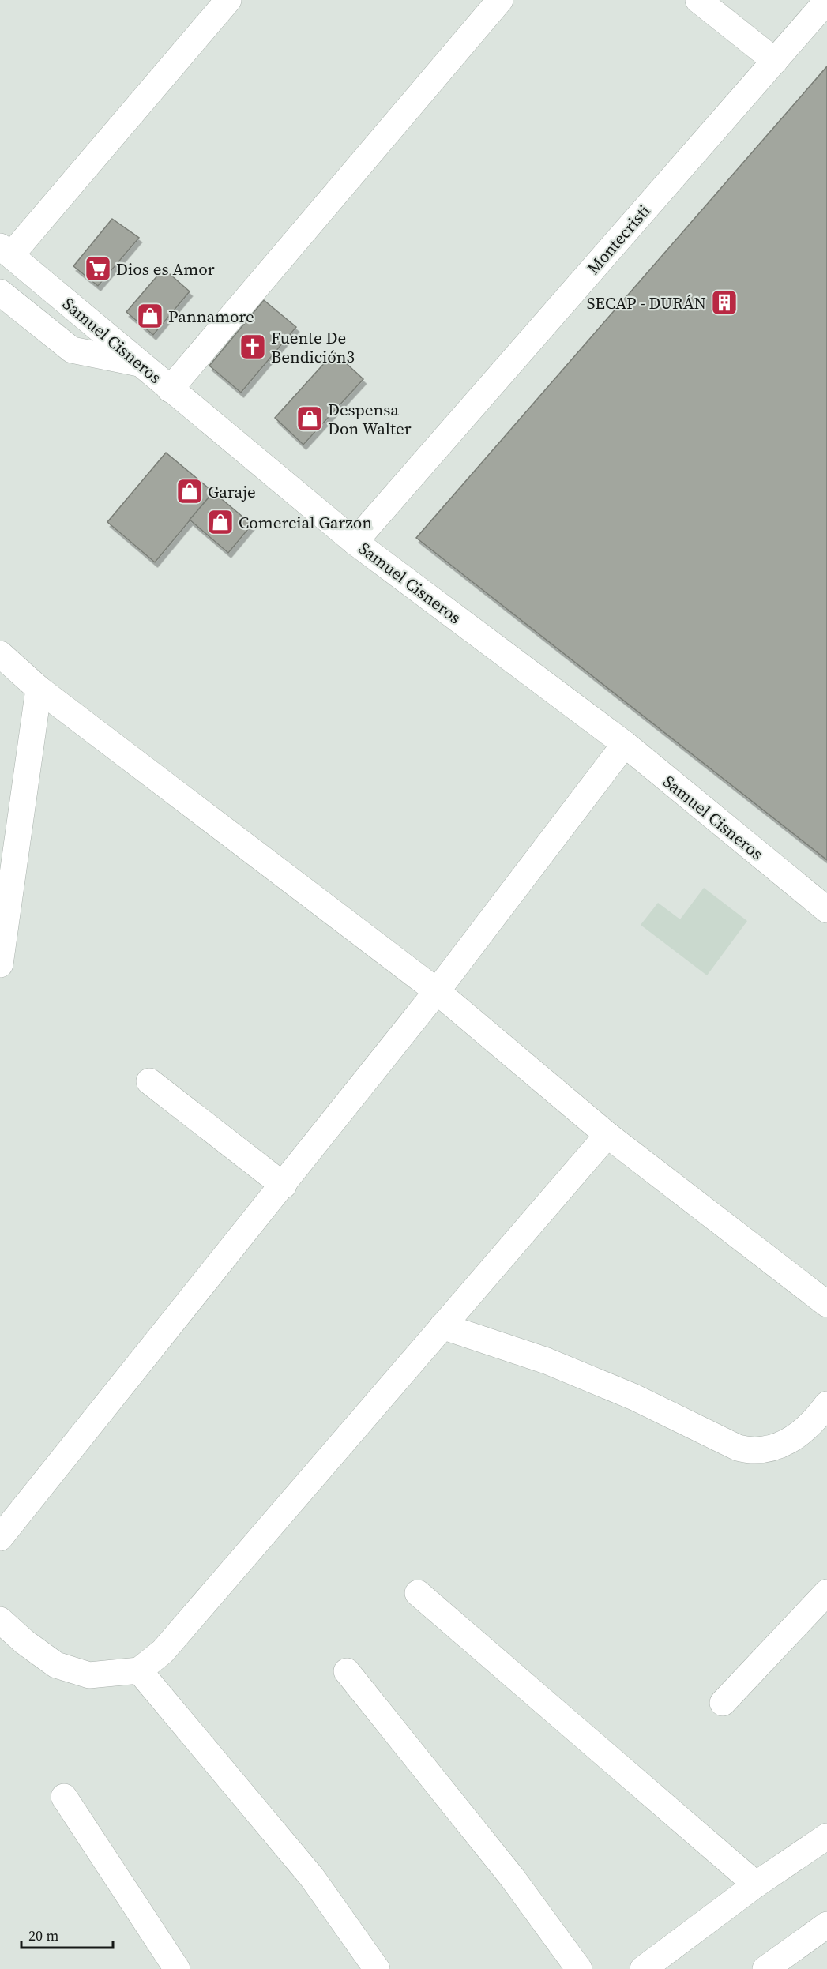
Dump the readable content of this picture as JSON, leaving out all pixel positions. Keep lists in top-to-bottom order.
{
  "streets": {
    "street": ["Montecristi", "Samuel Cisneros"]
  },
  "crossings": [
    ["Montecristi", "Samuel Cisneros"]
  ],
  "places": {
    "supermarket": ["Dios es Amor"],
    "building": ["SECAP - DURÁN"],
    "shop": [
      "Pannamore",
      "Despensa Don Walter",
      "Garaje",
      "Comercial Garzon"
    ],
    "church": ["Fuente De Bendición3"]
  },
  "scale_bar": "20 m"
}
